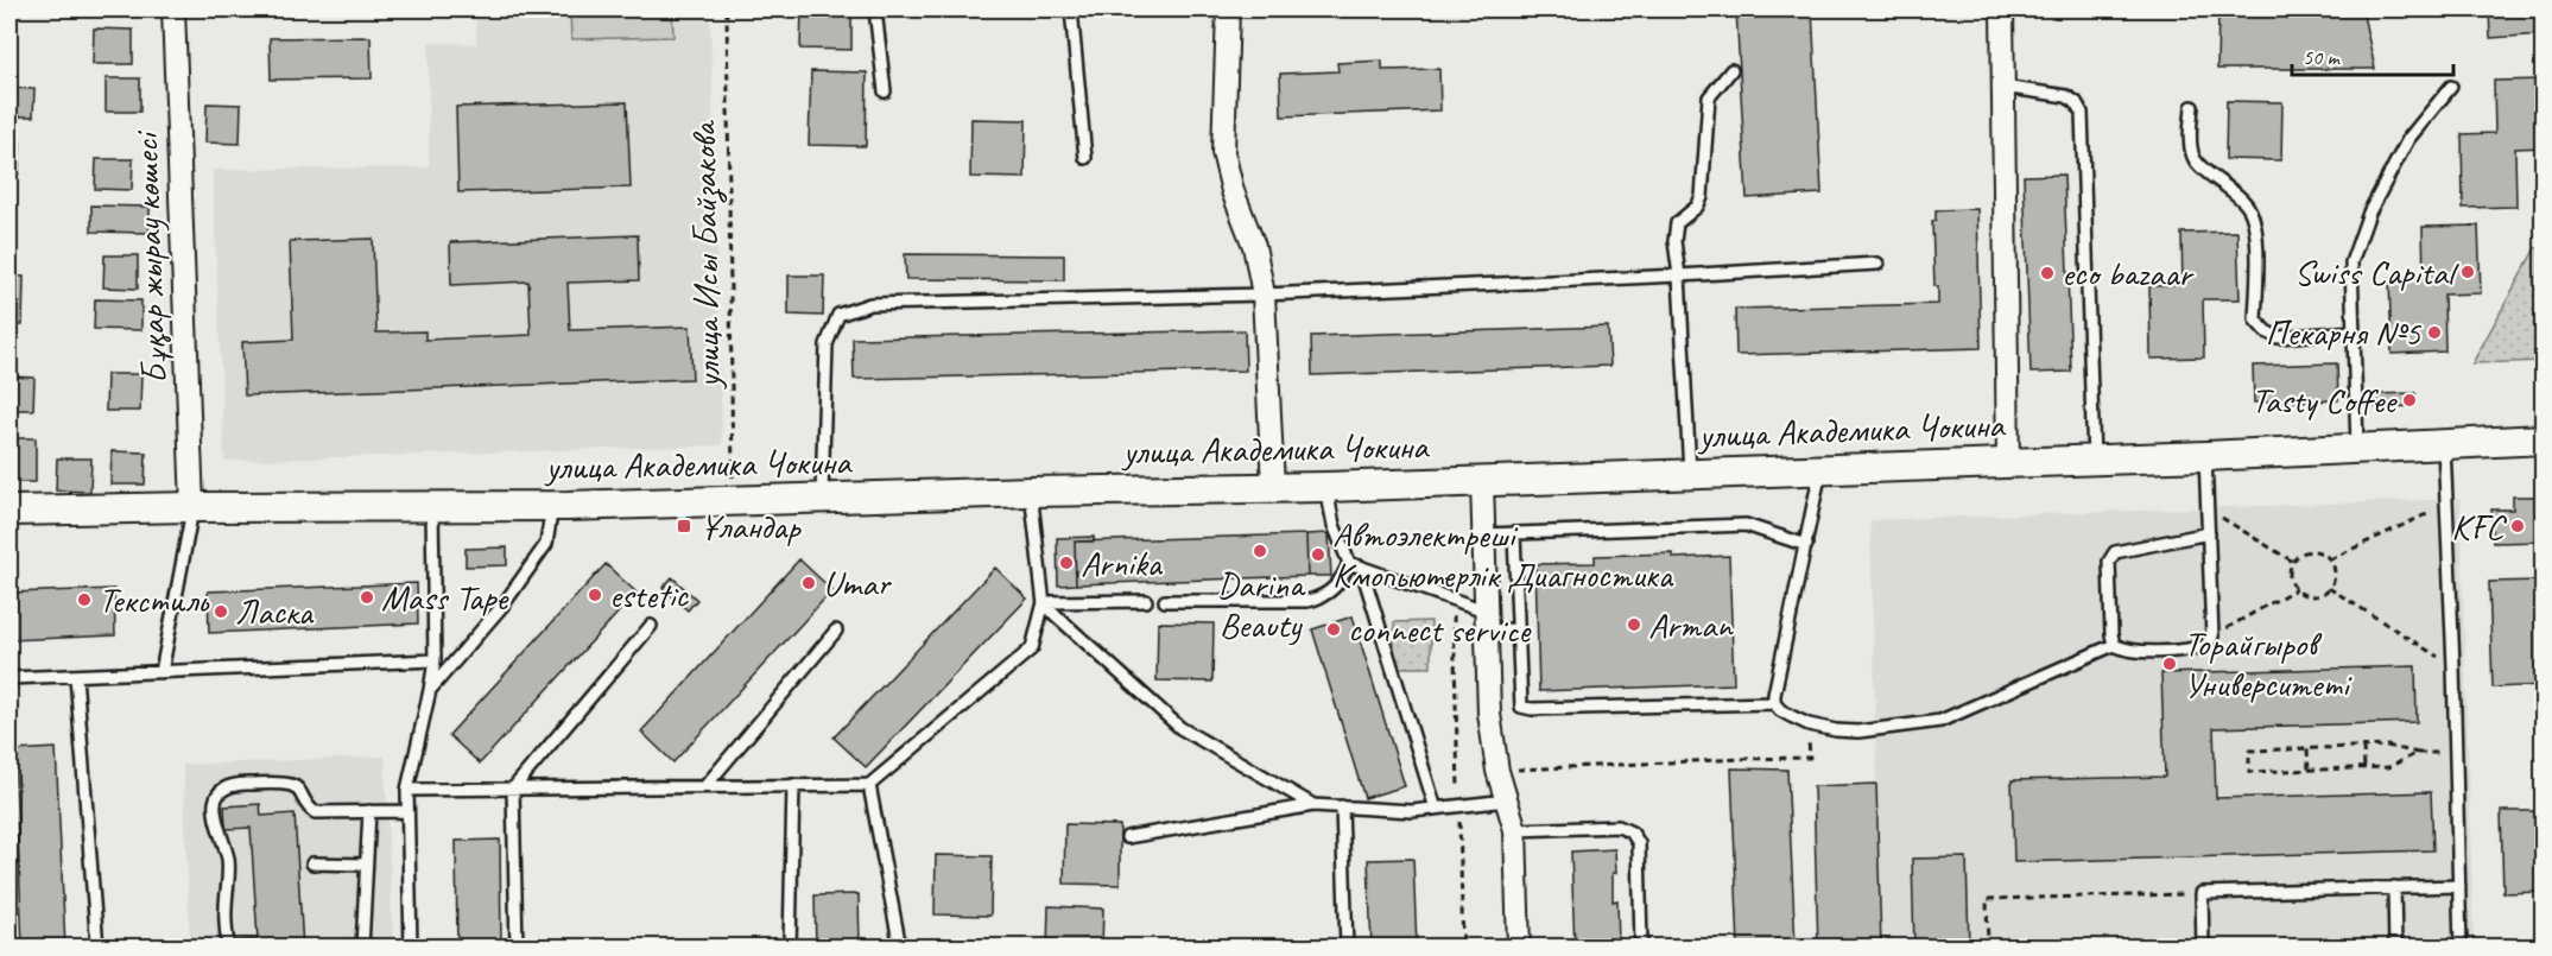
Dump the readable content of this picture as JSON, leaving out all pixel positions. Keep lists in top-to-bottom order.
{
  "streets": {
    "main road": ["улица Академика Чокина"],
    "street": ["Бұқар жырау көшесі"],
    "path": ["улица Исы Байзакова"]
  },
  "crossings": [
    ["улица Исы Байзакова", "улица Академика Чокина"],
    ["Бұқар жырау көшесі", "улица Академика Чокина"]
  ],
  "places": {
    "other": [
      "Swiss Capital",
      "eco bazaar",
      "Пекарня №5",
      "Tasty Coffee",
      "KFC",
      "Darina Beauty",
      "Автоэлектреші Кмопьютерлік Диагностика",
      "Arnika",
      "Umar",
      "estetic",
      "Mass Tape",
      "Текстиль",
      "Ласка",
      "Arman",
      "connect service",
      "Торайгыров Университеті"
    ],
    "transit": ["Ұландар"]
  },
  "scale_bar": "50 m"
}
